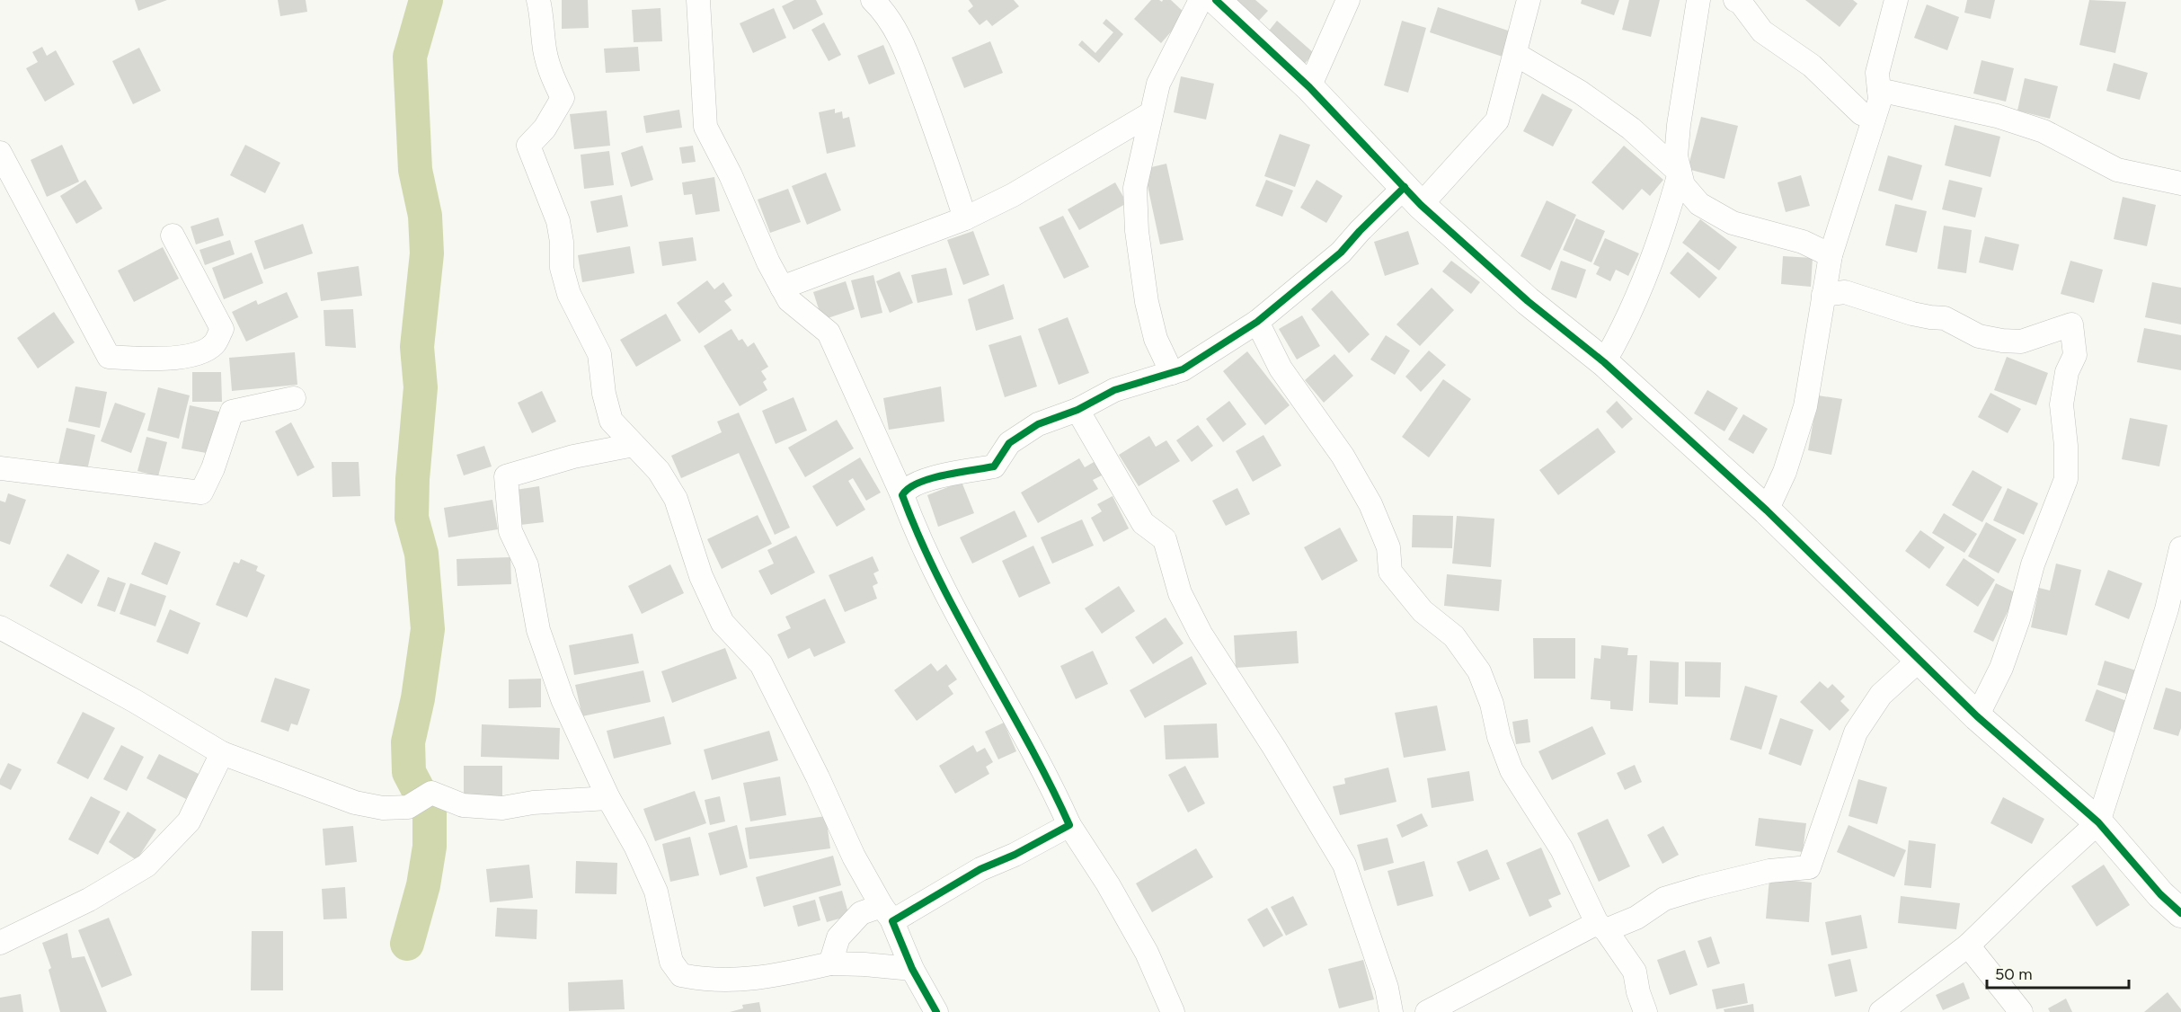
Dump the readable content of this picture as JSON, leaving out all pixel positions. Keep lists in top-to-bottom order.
{
  "scale_bar": "50 m"
}
